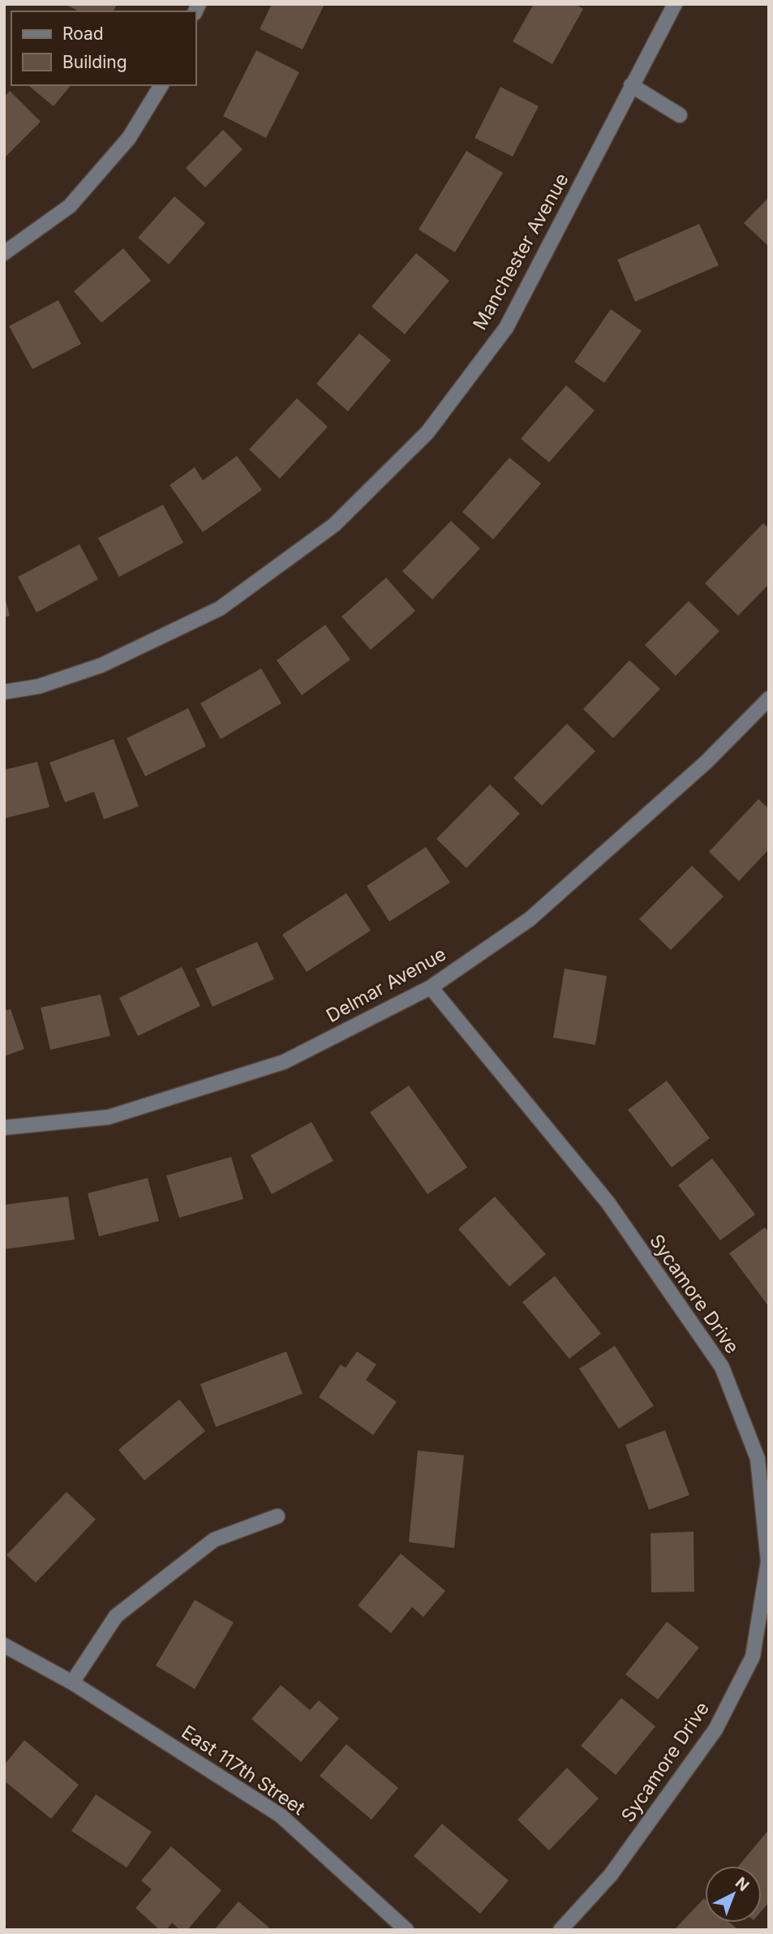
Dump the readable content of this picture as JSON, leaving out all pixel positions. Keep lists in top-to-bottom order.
{
  "streets": {
    "street": [
      "Manchester Avenue",
      "Delmar Avenue",
      "Sycamore Drive",
      "East 117th Street"
    ]
  },
  "crossings": [
    ["Delmar Avenue", "Sycamore Drive"]
  ],
  "legend": ["Road", "Building"],
  "north": "top right"
}
